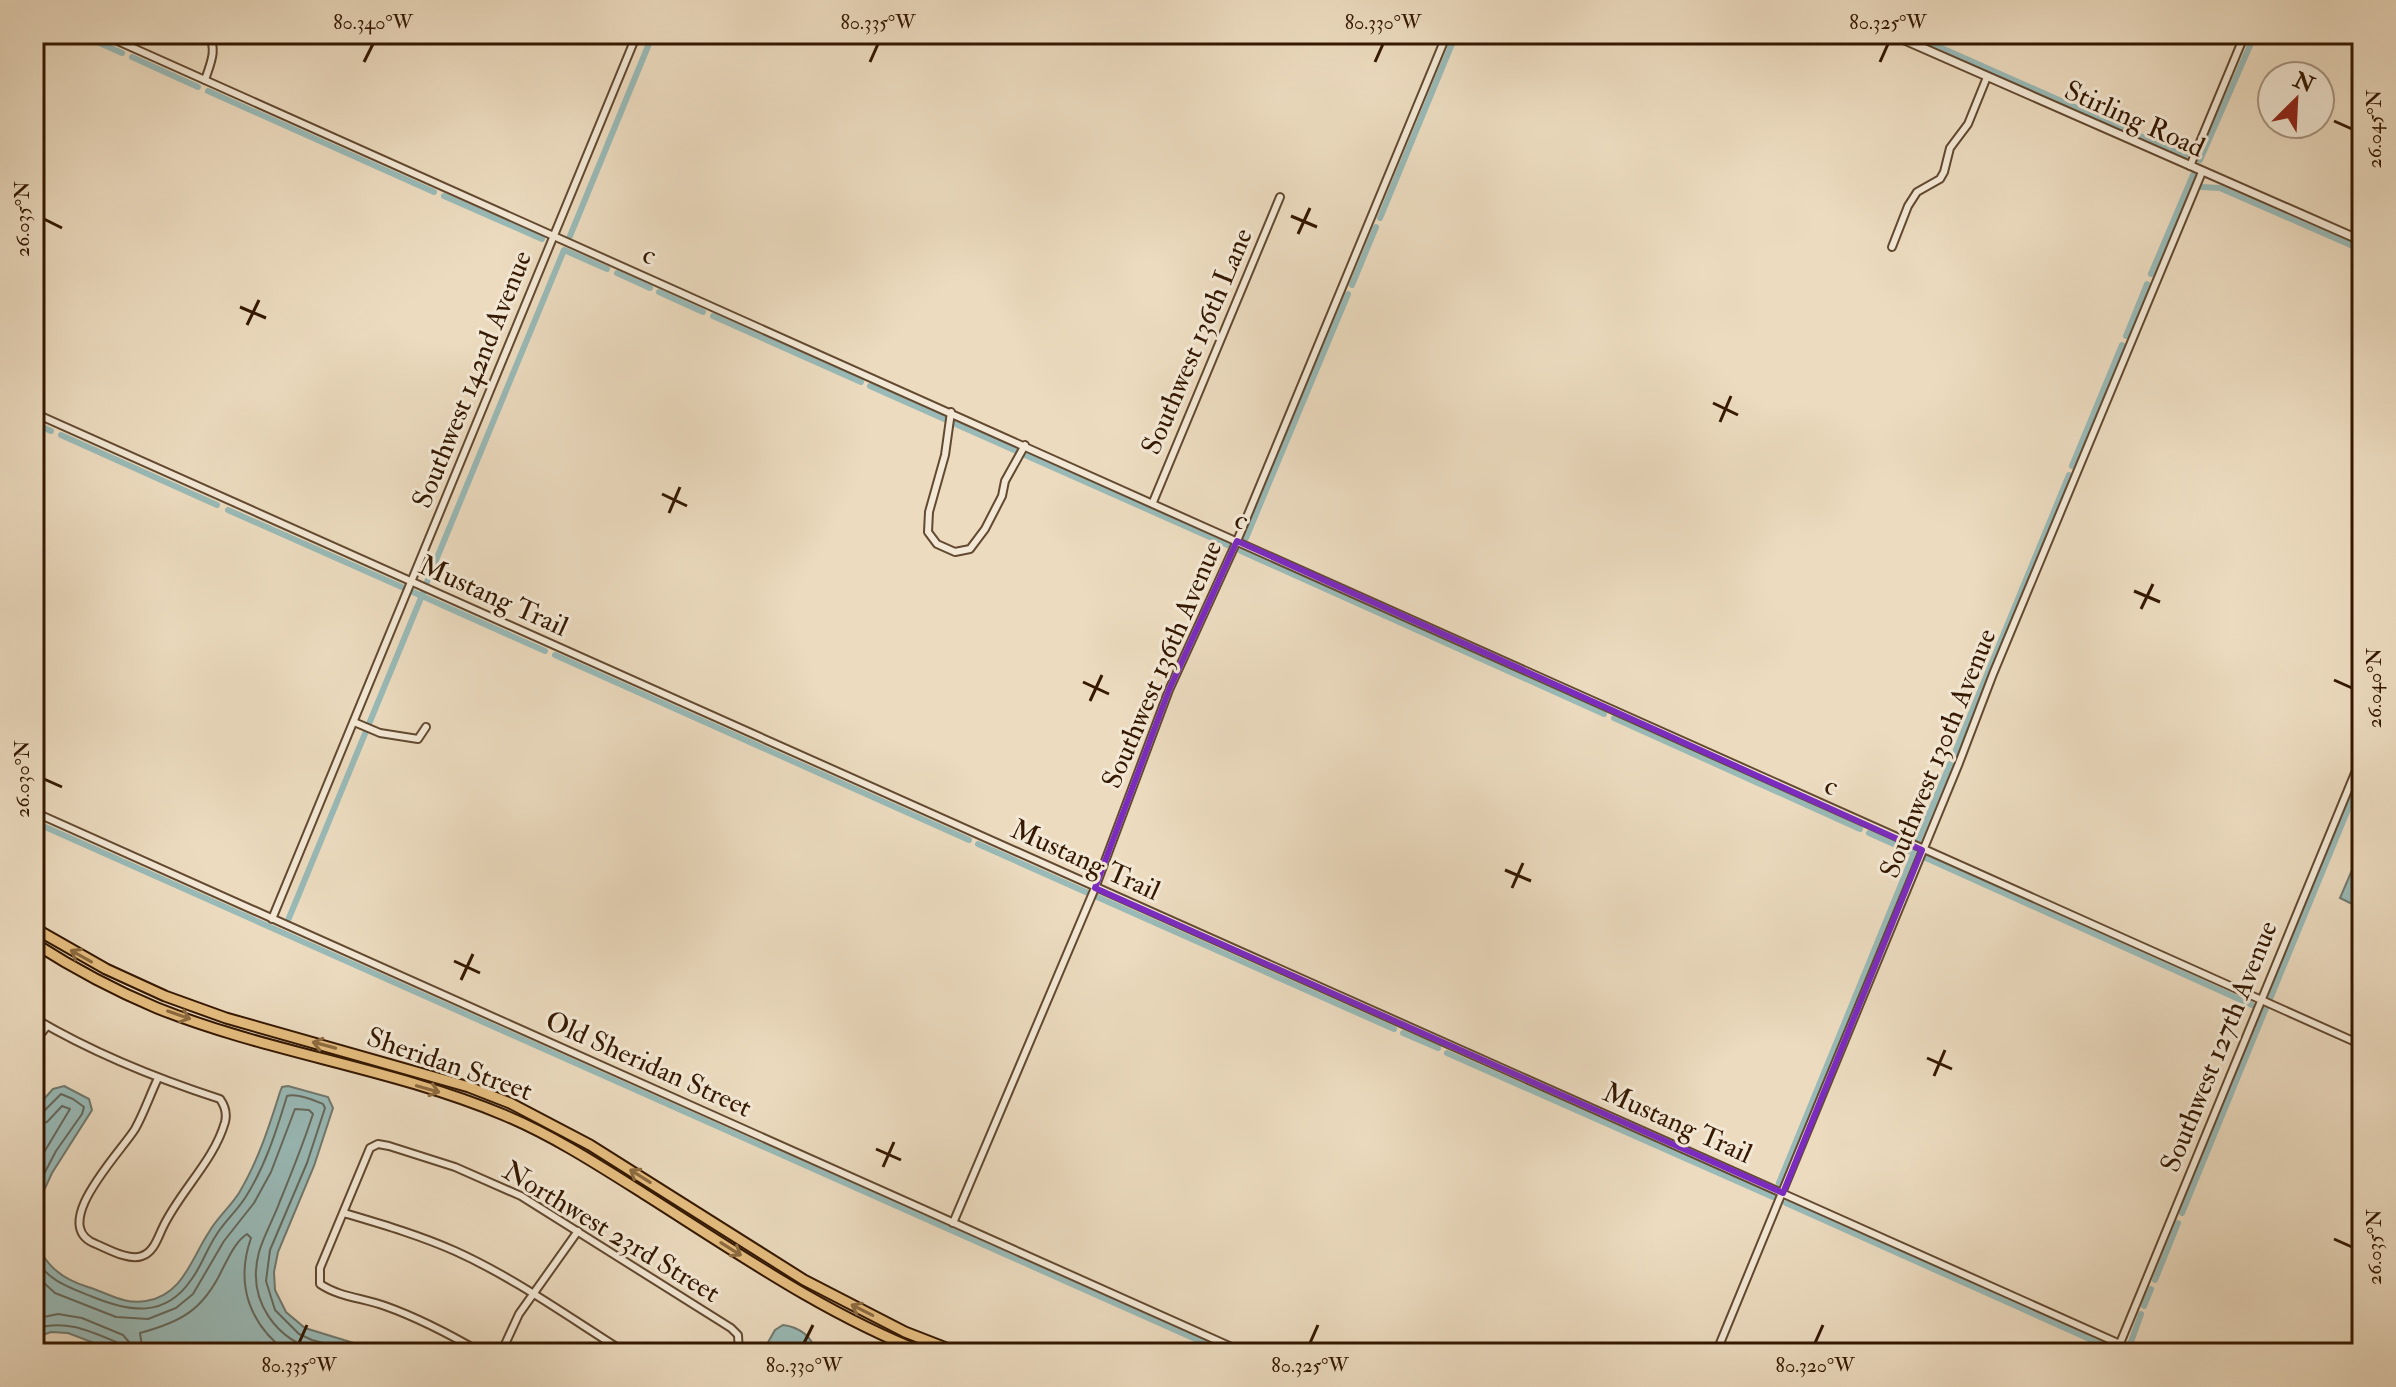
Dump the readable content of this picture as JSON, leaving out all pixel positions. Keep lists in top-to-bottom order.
{
  "streets": {
    "main road": ["Sheridan Street"],
    "street": [
      "Stirling Road",
      "c",
      "Southwest 136th Lane",
      "Southwest 142nd Avenue",
      "Mustang Trail",
      "Southwest 136th Avenue",
      "Southwest 130th Avenue",
      "Southwest 127th Avenue",
      "Old Sheridan Street",
      "Northwest 23rd Street"
    ]
  },
  "crossings": [
    ["Stirling Road", "Southwest 130th Avenue"],
    ["c", "Southwest 136th Lane"],
    ["c", "Southwest 142nd Avenue"],
    ["c", "Southwest 136th Avenue"],
    ["c", "Southwest 130th Avenue"],
    ["c", "Southwest 127th Avenue"],
    ["Southwest 142nd Avenue", "Mustang Trail"],
    ["Southwest 142nd Avenue", "Old Sheridan Street"],
    ["Mustang Trail", "Southwest 136th Avenue"],
    ["Mustang Trail", "Southwest 130th Avenue"],
    ["Mustang Trail", "Southwest 127th Avenue"],
    ["Southwest 136th Avenue", "Old Sheridan Street"]
  ],
  "north": "top right",
  "coordinates": [
    "80.340°W",
    "80.335°W",
    "80.330°W",
    "80.325°W",
    "26.045°N",
    "26.035°N",
    "26.040°N",
    "26.030°N",
    "80.320°W"
  ]
}
